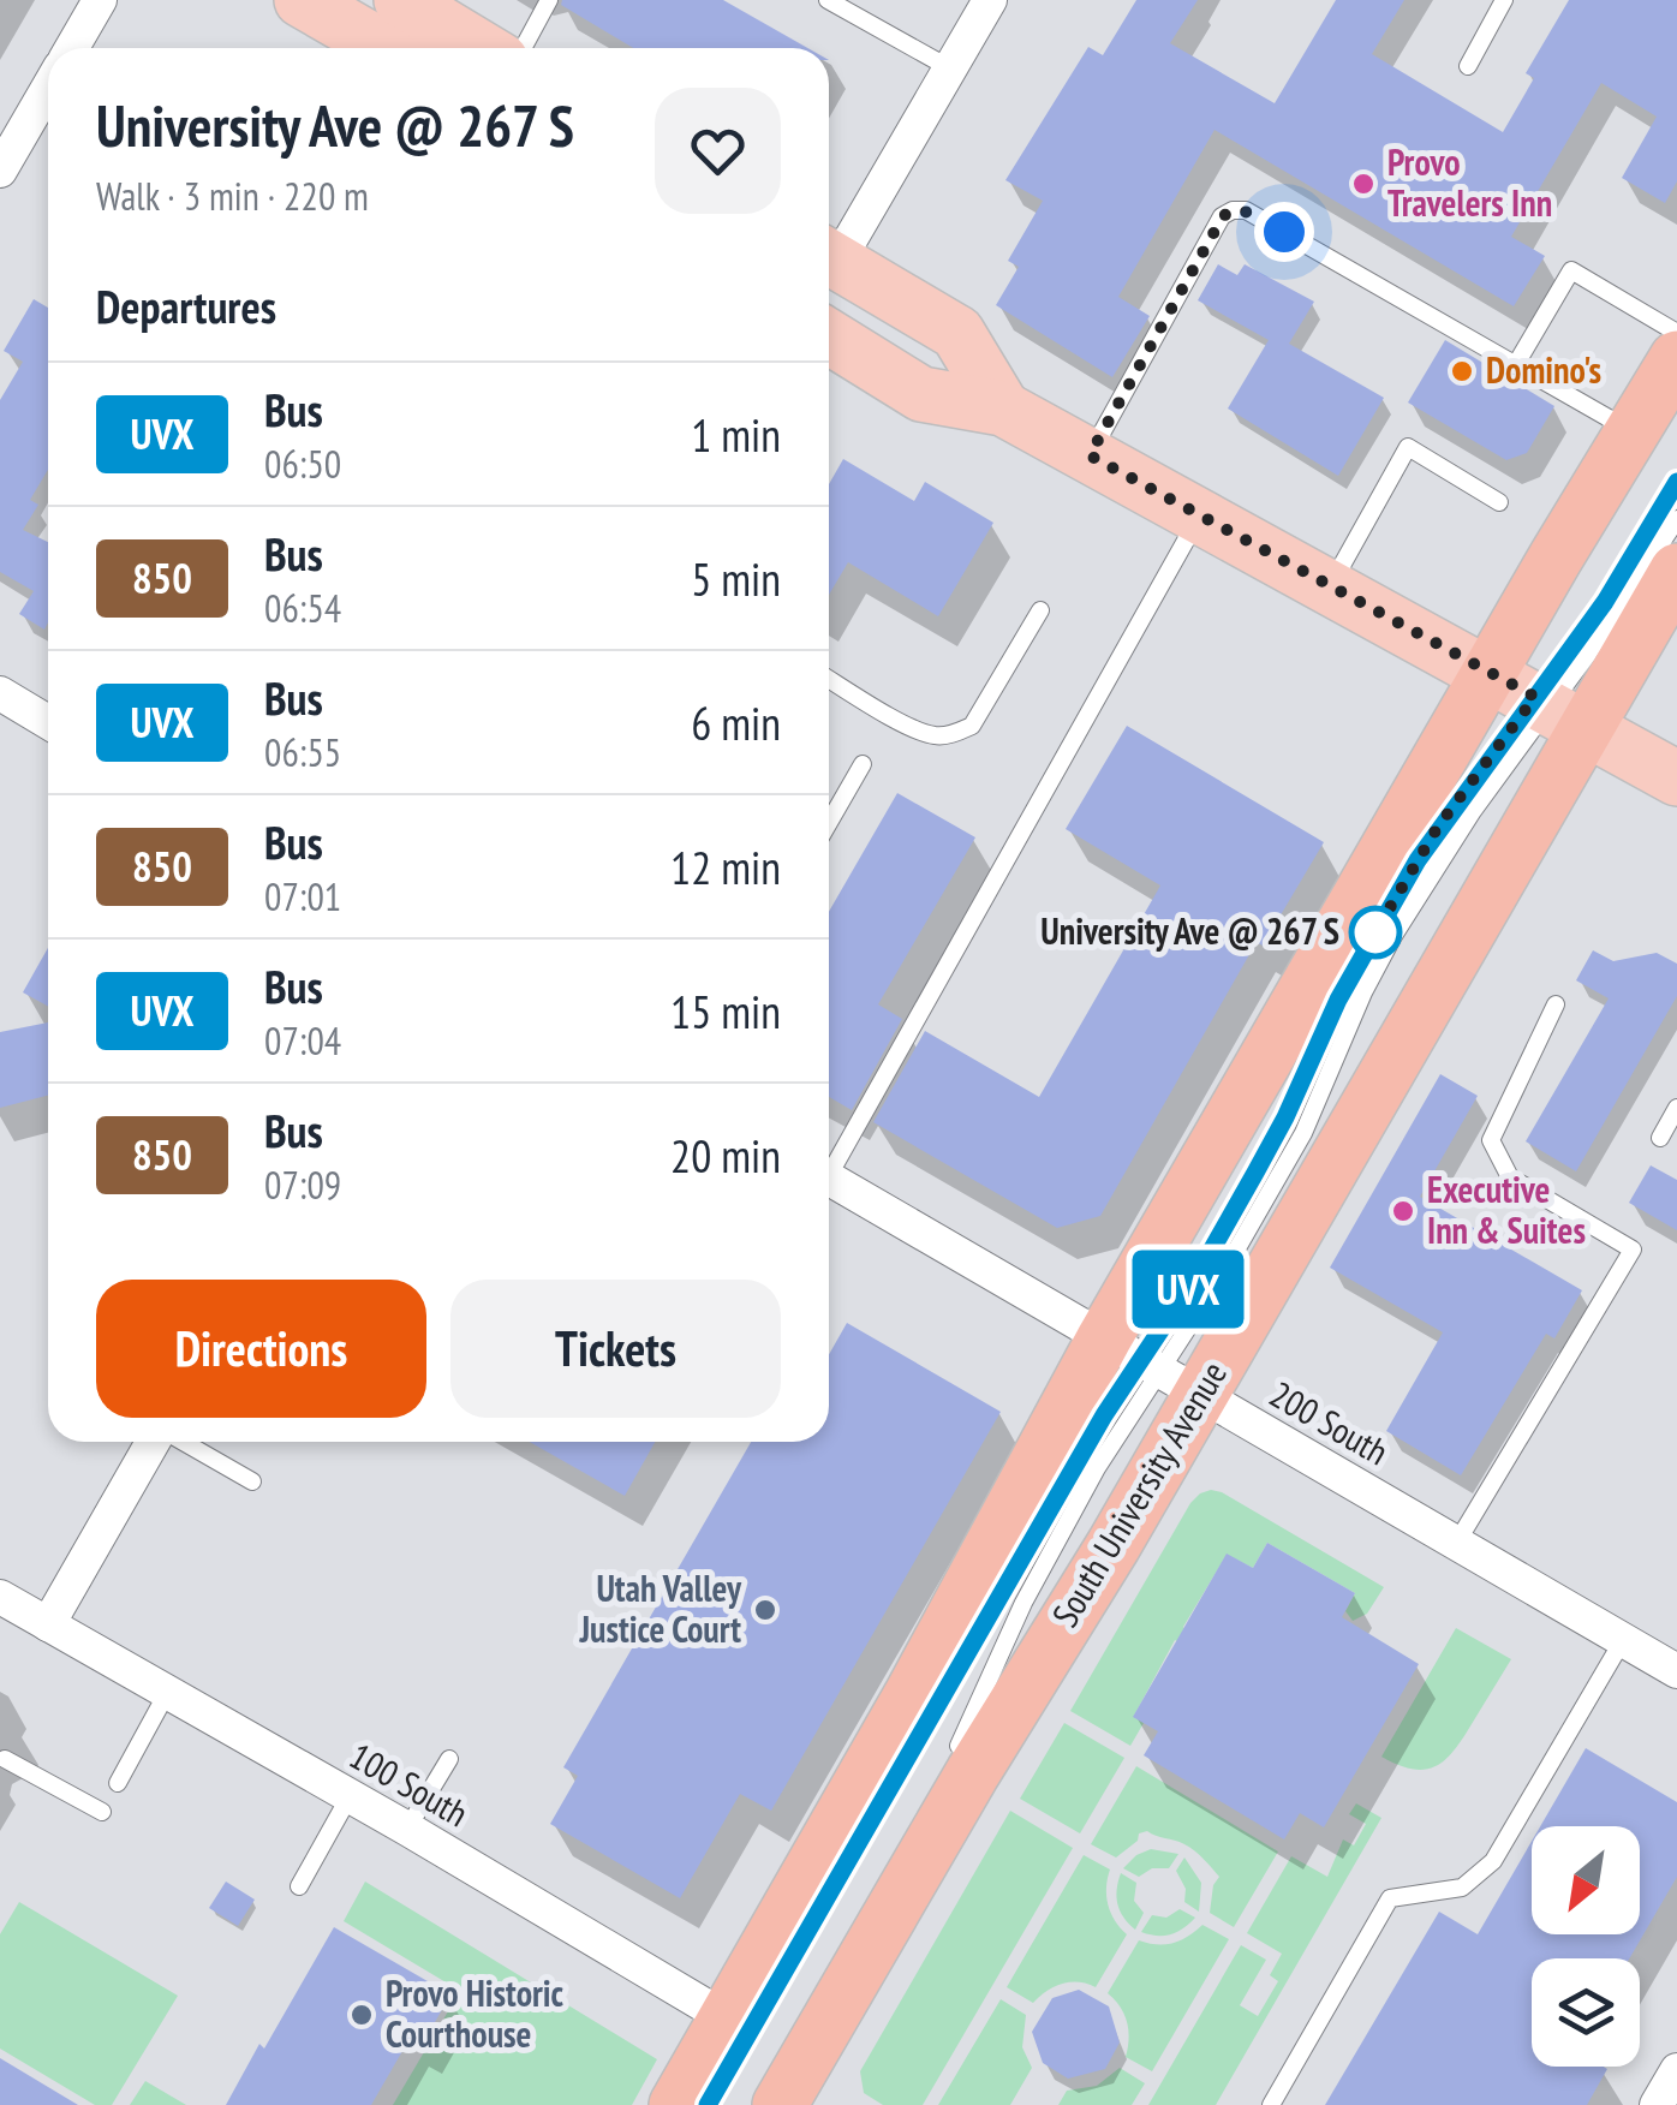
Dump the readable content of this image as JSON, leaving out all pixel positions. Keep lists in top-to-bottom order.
{
  "streets": {
    "highway": ["South University Avenue"],
    "street": ["200 South", "100 South"]
  },
  "crossings": [
    ["200 South", "South University Avenue"],
    ["South University Avenue", "100 South"]
  ],
  "places": [
    "Provo Travelers Inn",
    "Domino's",
    "University Ave @ 267 S",
    "Executive Inn & Suites",
    "Utah Valley Justice Court",
    "Provo Historic Courthouse"
  ],
  "lines": ["bus line UVX"],
  "north": "bottom left",
  "page": {
    "on_map": "UVX",
    "heading": [
      ["University Ave @ 267 S", "Walk · 3 min · 220 m"],
      "Departures"
    ],
    "list": [
      {
        "mark": "UVX",
        "name": "Bus",
        "note": "06:50",
        "value": "1 min"
      },
      {
        "mark": "850",
        "name": "Bus",
        "note": "06:54",
        "value": "5 min"
      },
      {
        "mark": "UVX",
        "name": "Bus",
        "note": "06:55",
        "value": "6 min"
      },
      {
        "mark": "850",
        "name": "Bus",
        "note": "07:01",
        "value": "12 min"
      },
      {
        "mark": "UVX",
        "name": "Bus",
        "note": "07:04",
        "value": "15 min"
      },
      {
        "mark": "850",
        "name": "Bus",
        "note": "07:09",
        "value": "20 min"
      }
    ],
    "buttons": ["Directions", "Tickets"]
  }
}
